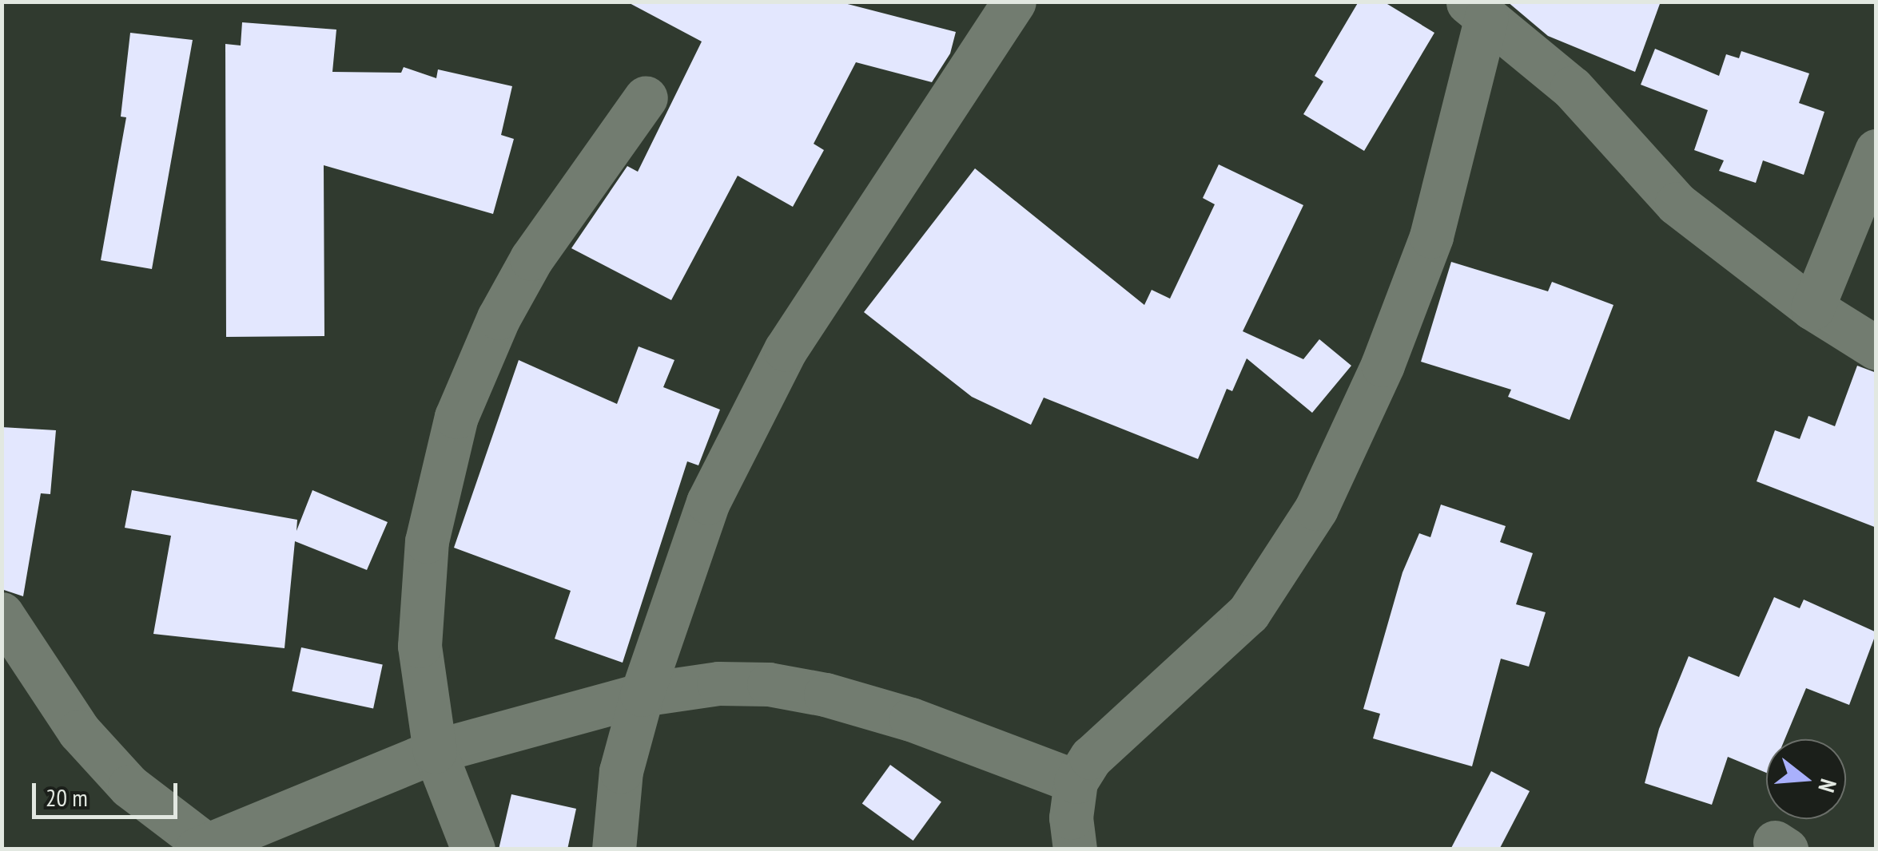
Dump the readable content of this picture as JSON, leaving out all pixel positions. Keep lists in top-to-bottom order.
{
  "scale_bar": "20 m",
  "north": "right"
}
